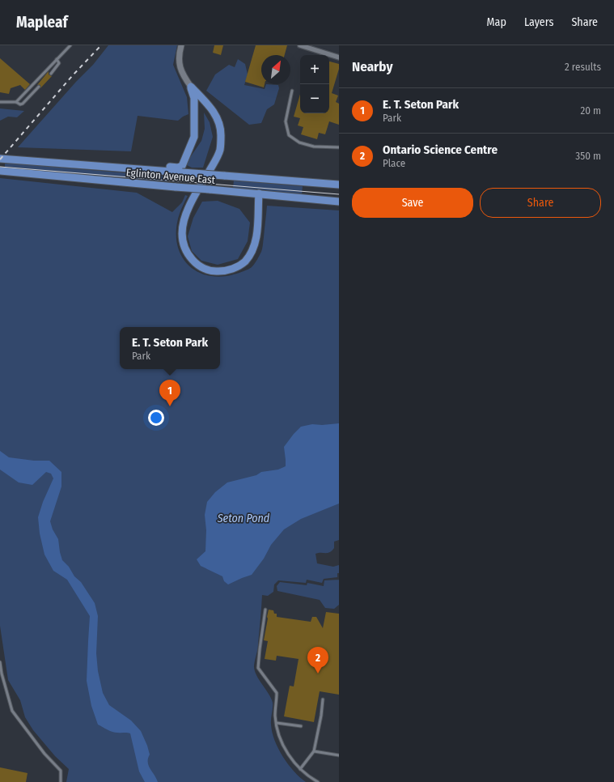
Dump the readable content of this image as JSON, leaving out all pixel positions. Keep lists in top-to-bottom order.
{
  "streets": {
    "main road": ["Eglinton Avenue East"]
  },
  "water": ["Seton Pond"],
  "north": "top right",
  "page": {
    "header": "Mapleaf",
    "nav": ["Map", "Layers", "Share"],
    "heading": ["Nearby", "2 results"],
    "map_buttons": ["+", "−"],
    "list": [
      {
        "mark": "1",
        "name": "E. T. Seton Park",
        "note": "Park",
        "value": "20 m"
      },
      {
        "mark": "2",
        "name": "Ontario Science Centre",
        "note": "Place",
        "value": "350 m"
      }
    ],
    "buttons": ["Save", "Share"],
    "popup": ["E. T. Seton Park", "Park"],
    "pins": ["1", "2"]
  }
}
